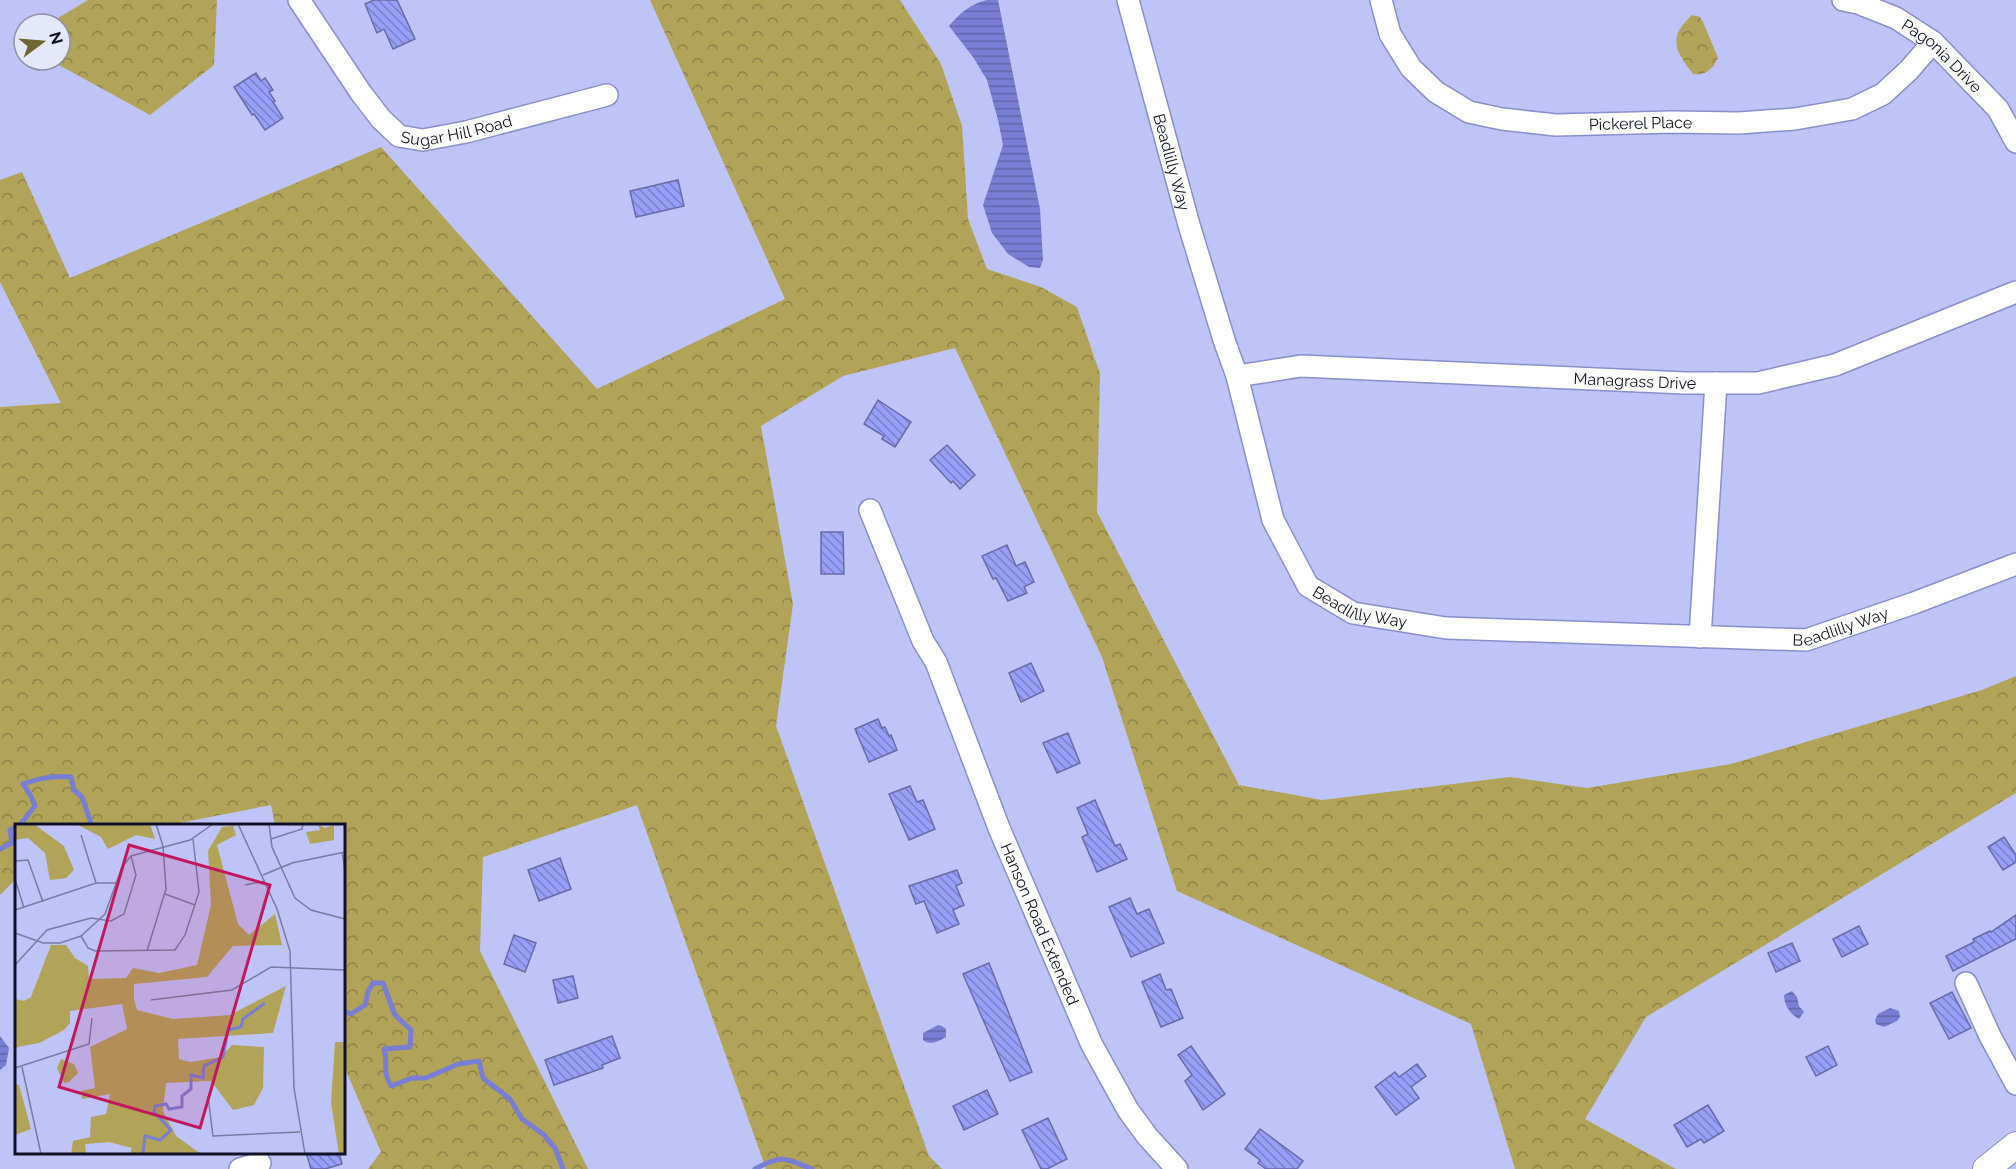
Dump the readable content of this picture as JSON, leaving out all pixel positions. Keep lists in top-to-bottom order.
{
  "streets": {
    "street": [
      "Pagonia Drive",
      "Pickerel Place",
      "Sugar Hill Road",
      "Beadlilly Way",
      "Managrass Drive",
      "Hanson Road Extended"
    ]
  },
  "crossings": [
    ["Pagonia Drive", "Pickerel Place"],
    ["Beadlilly Way", "Managrass Drive"]
  ],
  "north": "right"
}
